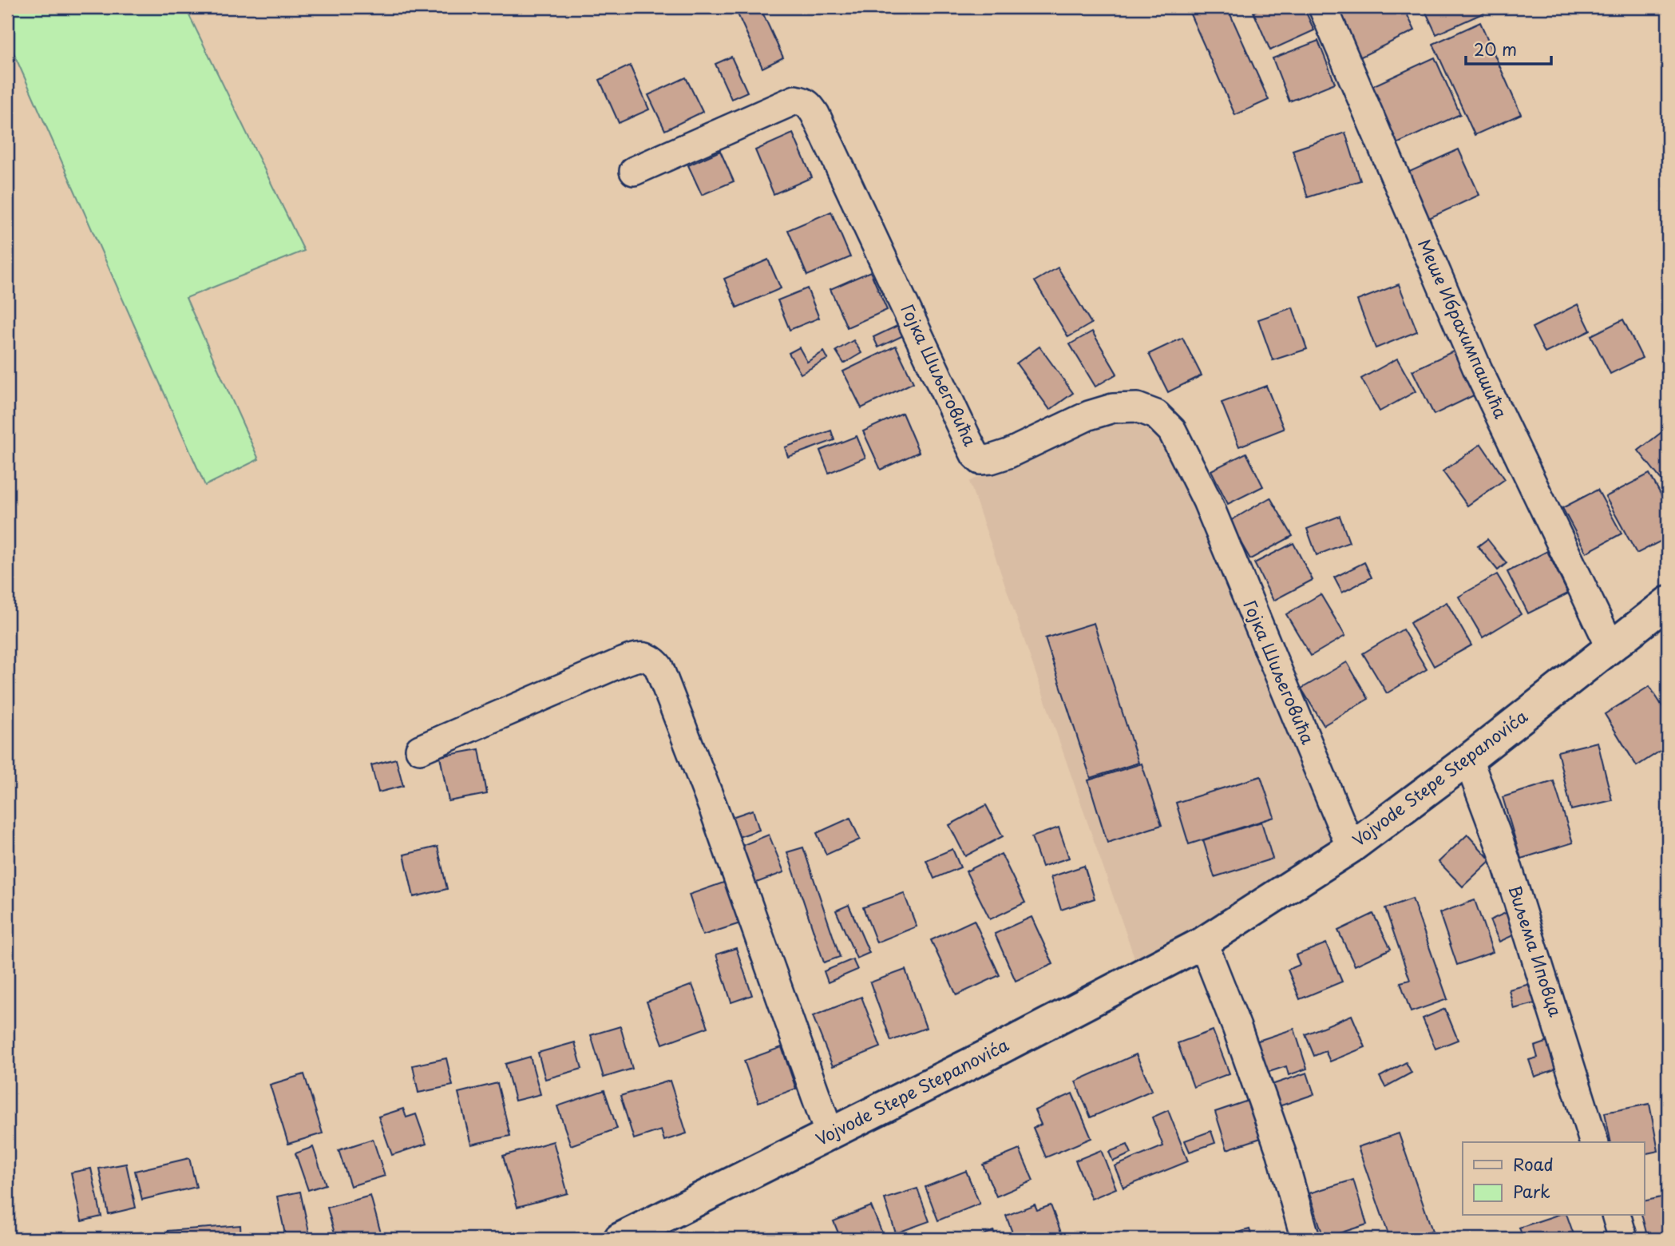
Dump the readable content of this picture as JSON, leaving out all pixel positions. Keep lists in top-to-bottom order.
{
  "streets": {
    "main road": ["Vojvode Stepe Stepanovića"],
    "street": ["Меше Ибрахимпашића", "Гојка Шиљеговића", "Виљема Иповца"]
  },
  "crossings": [
    ["Меше Ибрахимпашића", "Vojvode Stepe Stepanovića"],
    ["Гојка Шиљеговића", "Vojvode Stepe Stepanovića"],
    ["Vojvode Stepe Stepanovića", "Виљема Иповца"]
  ],
  "legend": ["Road", "Park"],
  "scale_bar": "20 m"
}
